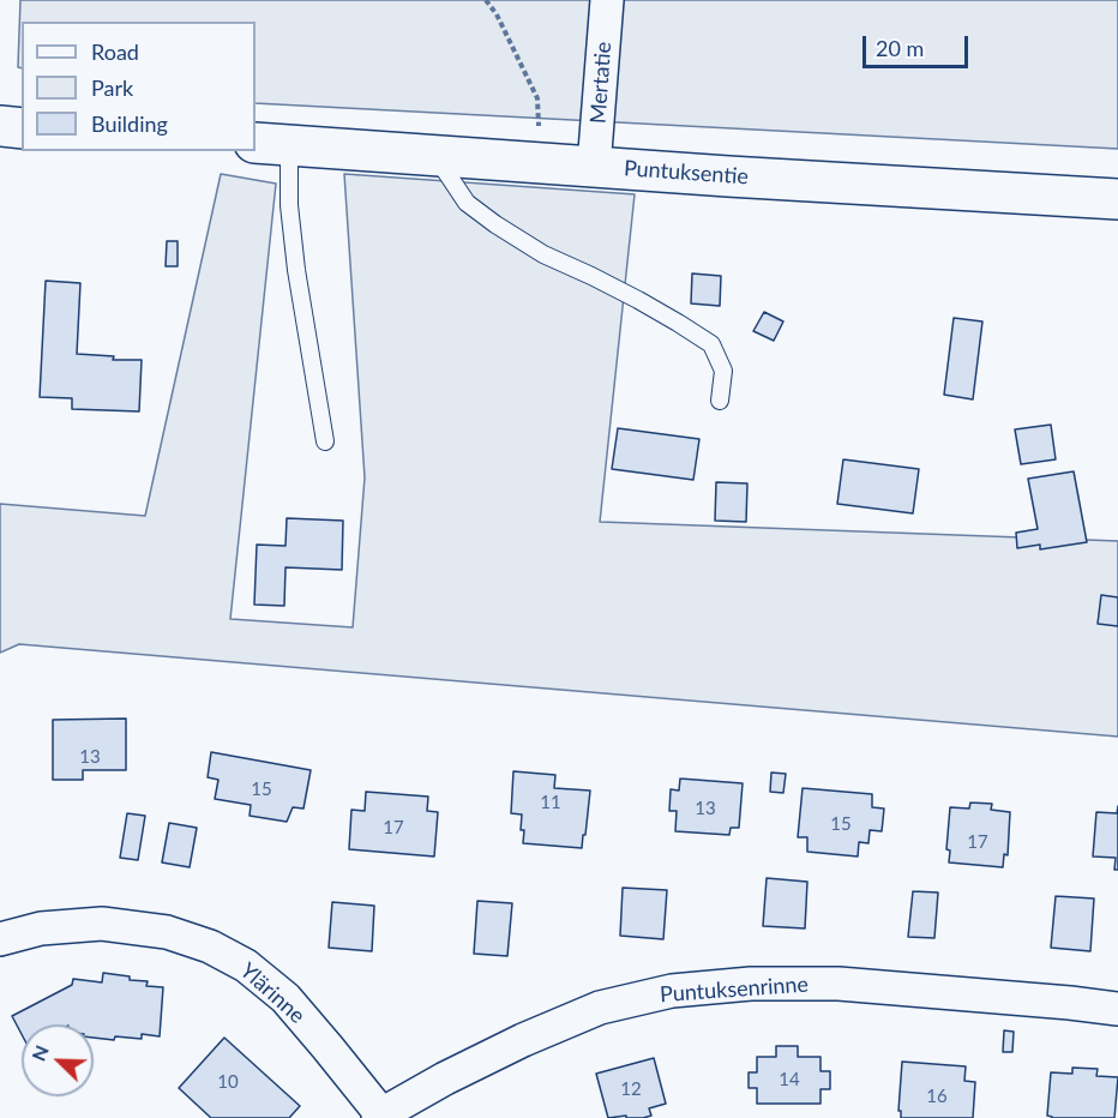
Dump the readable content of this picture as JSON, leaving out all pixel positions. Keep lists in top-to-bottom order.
{
  "streets": {
    "street": [
      "Mertatie",
      "Puntuksentie",
      "Puntuksenrinne",
      "Ylärinne"
    ]
  },
  "crossings": [
    ["Mertatie", "Puntuksentie"],
    ["Puntuksenrinne", "Ylärinne"]
  ],
  "house_numbers": [
    "13",
    "15",
    "11",
    "13",
    "15",
    "17",
    "17",
    "14",
    "10",
    "12",
    "16"
  ],
  "legend": ["Road", "Park", "Building"],
  "scale_bar": "20 m",
  "north": "top left"
}
